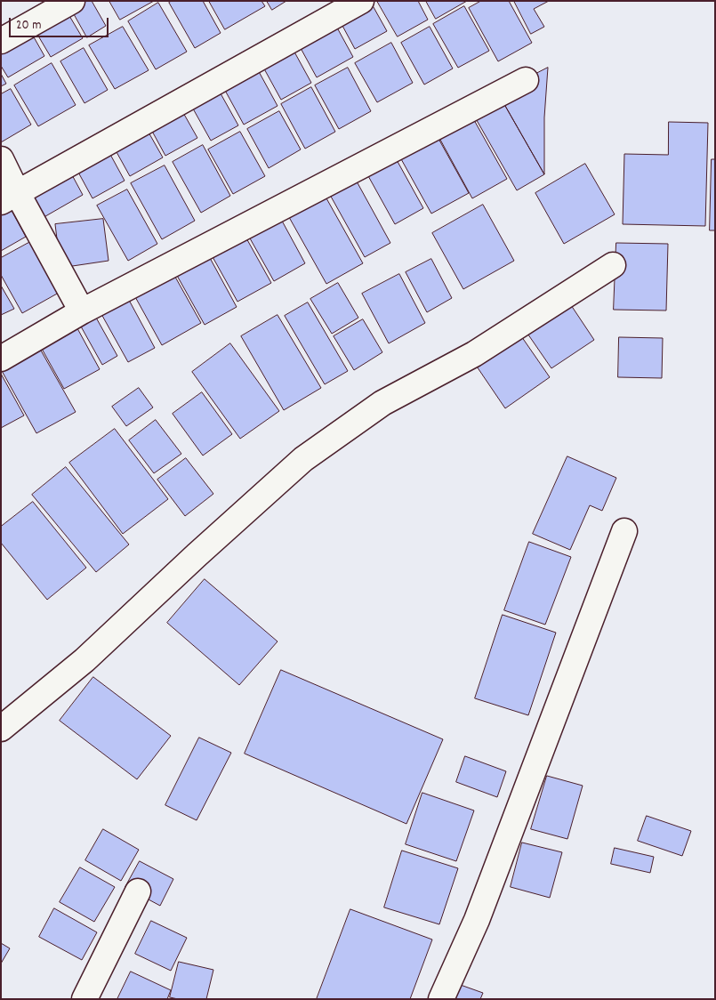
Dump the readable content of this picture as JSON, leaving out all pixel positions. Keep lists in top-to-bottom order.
{
  "scale_bar": "20 m"
}
